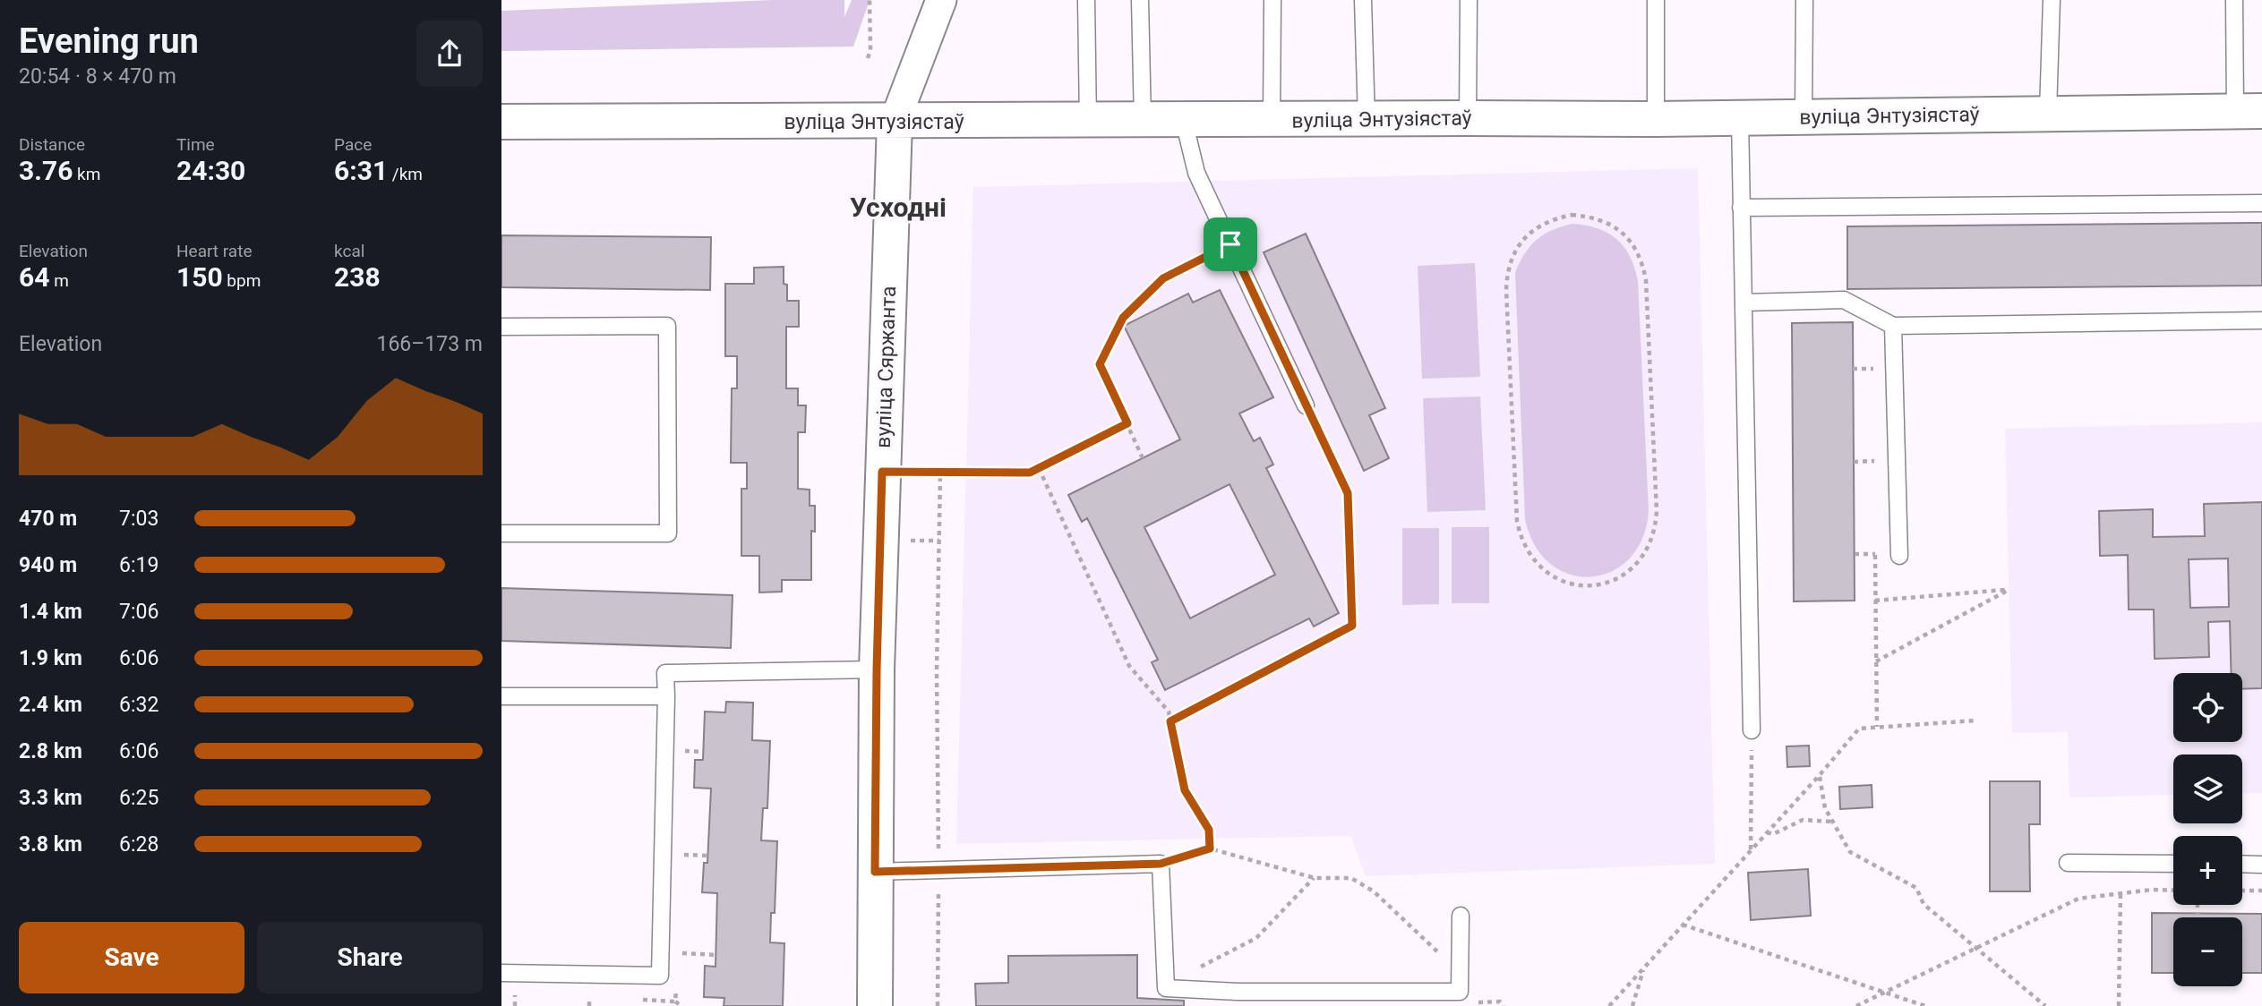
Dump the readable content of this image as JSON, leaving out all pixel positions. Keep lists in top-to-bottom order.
{
  "streets": {
    "main road": ["вуліца Энтузіястаў", "вуліца Сяржанта"]
  },
  "crossings": [
    ["вуліца Энтузіястаў", "вуліца Сяржанта"]
  ],
  "districts": ["Усходні"],
  "page": {
    "heading": ["Evening run", "20:54 · 8 × 470 m"],
    "stats": [
      ["Distance", "3.76 km"],
      ["Time", "24:30"],
      ["Pace", "6:31 /km"],
      ["Elevation", "64 m"],
      ["Heart rate", "150 bpm"],
      ["kcal", "238"]
    ],
    "chart": ["Elevation", "166–173 m"],
    "list": [
      {
        "name": "470 m",
        "note": "7:03"
      },
      {
        "name": "940 m",
        "note": "6:19"
      },
      {
        "name": "1.4 km",
        "note": "7:06"
      },
      {
        "name": "1.9 km",
        "note": "6:06"
      },
      {
        "name": "2.4 km",
        "note": "6:32"
      },
      {
        "name": "2.8 km",
        "note": "6:06"
      },
      {
        "name": "3.3 km",
        "note": "6:25"
      },
      {
        "name": "3.8 km",
        "note": "6:28"
      }
    ],
    "map_buttons": ["+", "−"],
    "buttons": ["Save", "Share"]
  }
}
